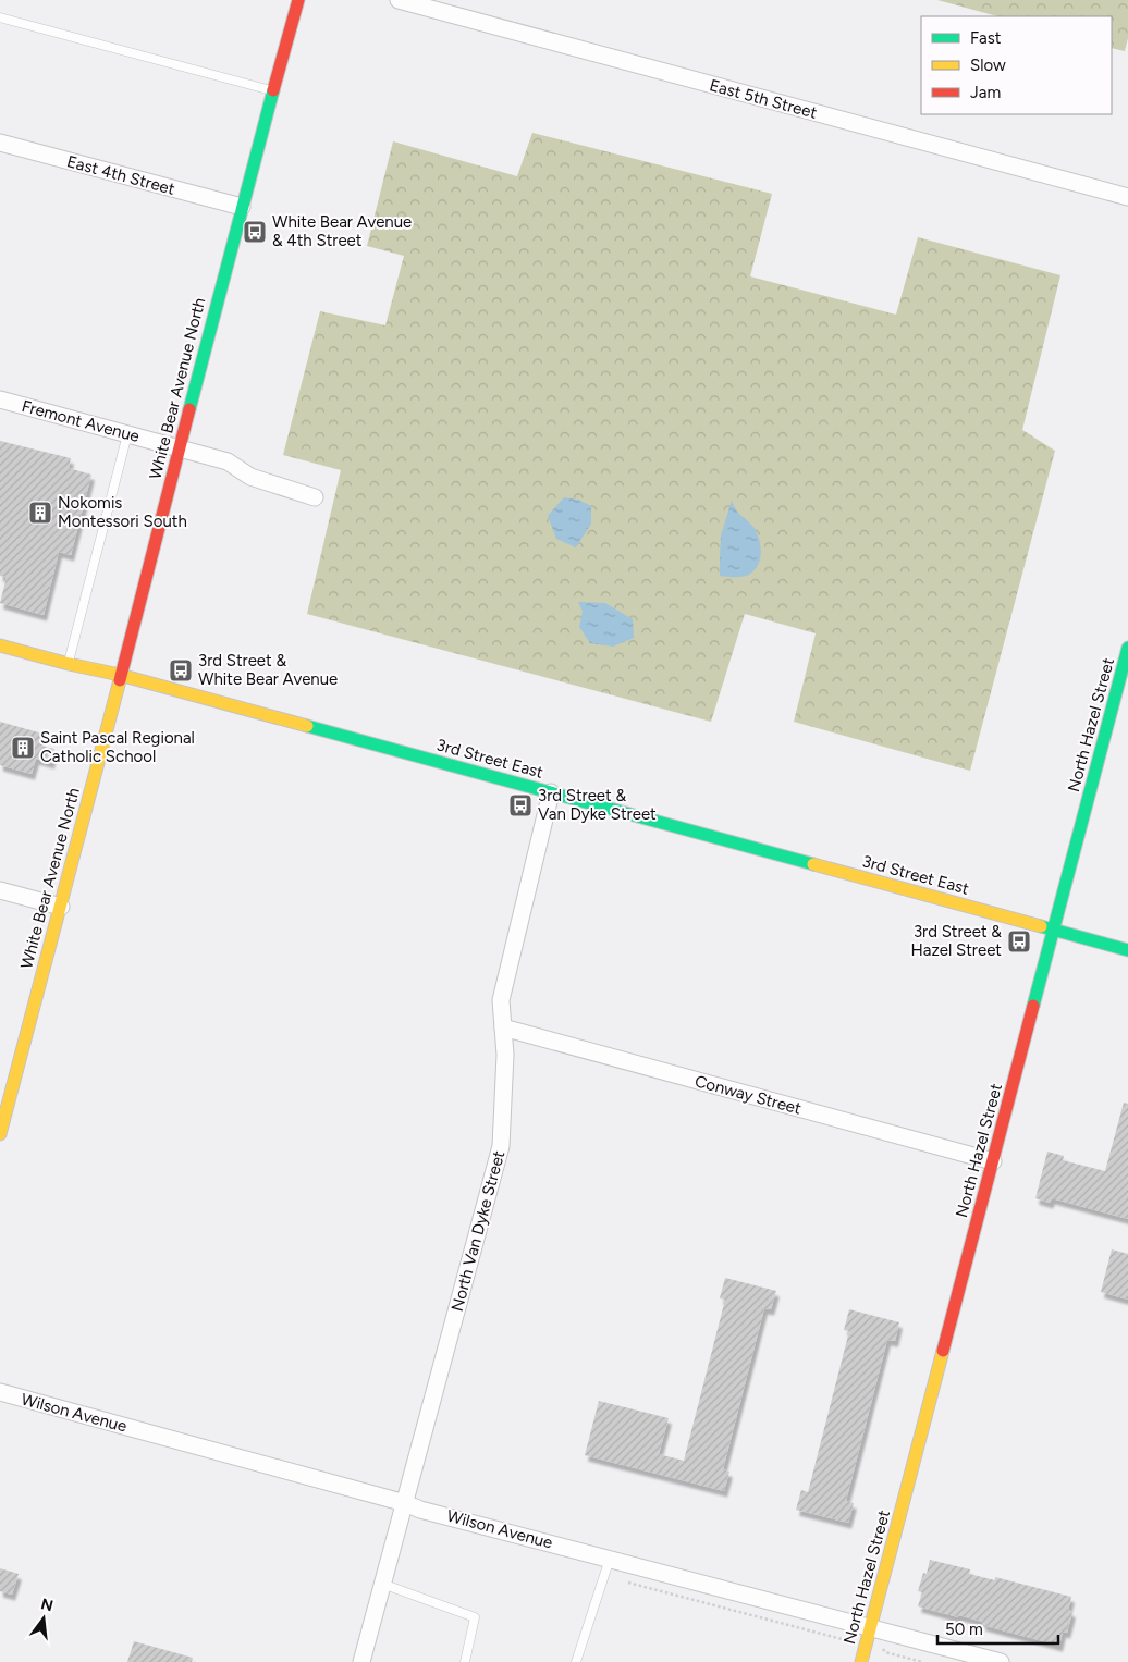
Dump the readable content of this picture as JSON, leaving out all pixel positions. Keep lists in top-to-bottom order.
{
  "streets": {
    "street": [
      "East 5th Street",
      "East 4th Street",
      "White Bear Avenue North",
      "Fremont Avenue",
      "North Hazel Street",
      "3rd Street East",
      "Conway Street",
      "North Van Dyke Street",
      "Wilson Avenue"
    ]
  },
  "crossings": [
    ["East 4th Street", "White Bear Avenue North"],
    ["White Bear Avenue North", "Fremont Avenue"],
    ["White Bear Avenue North", "3rd Street East"],
    ["North Hazel Street", "3rd Street East"],
    ["North Hazel Street", "Conway Street"],
    ["North Hazel Street", "Wilson Avenue"],
    ["3rd Street East", "North Van Dyke Street"],
    ["Conway Street", "North Van Dyke Street"],
    ["North Van Dyke Street", "Wilson Avenue"]
  ],
  "places": {
    "bus stop": [
      "White Bear Avenue & 4th Street",
      "3rd Street & White Bear Avenue",
      "3rd Street & Van Dyke Street",
      "3rd Street & Hazel Street"
    ],
    "building": ["Nokomis Montessori South", "Saint Pascal Regional Catholic School"]
  },
  "legend": ["Fast", "Slow", "Jam"],
  "scale_bar": "50 m",
  "north": "top"
}
